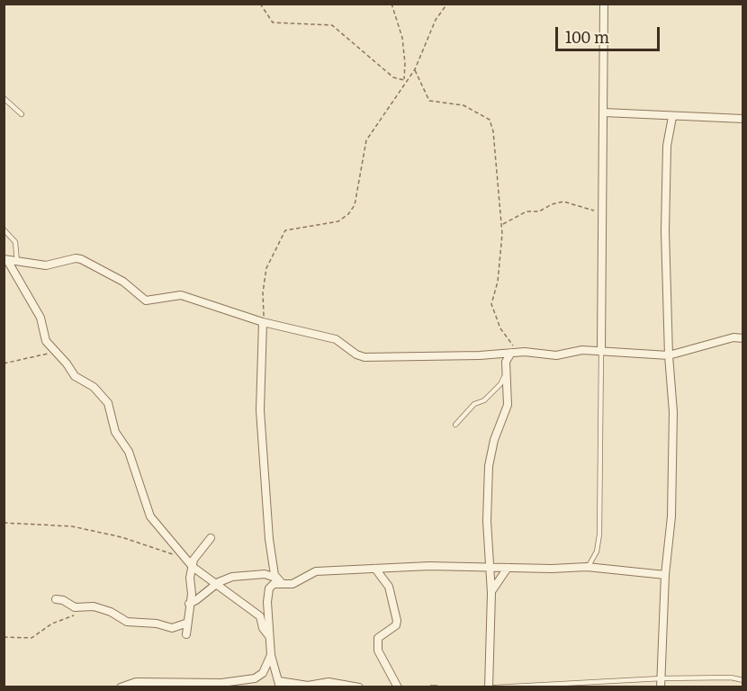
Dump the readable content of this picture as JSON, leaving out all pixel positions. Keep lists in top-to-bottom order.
{
  "scale_bar": "100 m"
}
